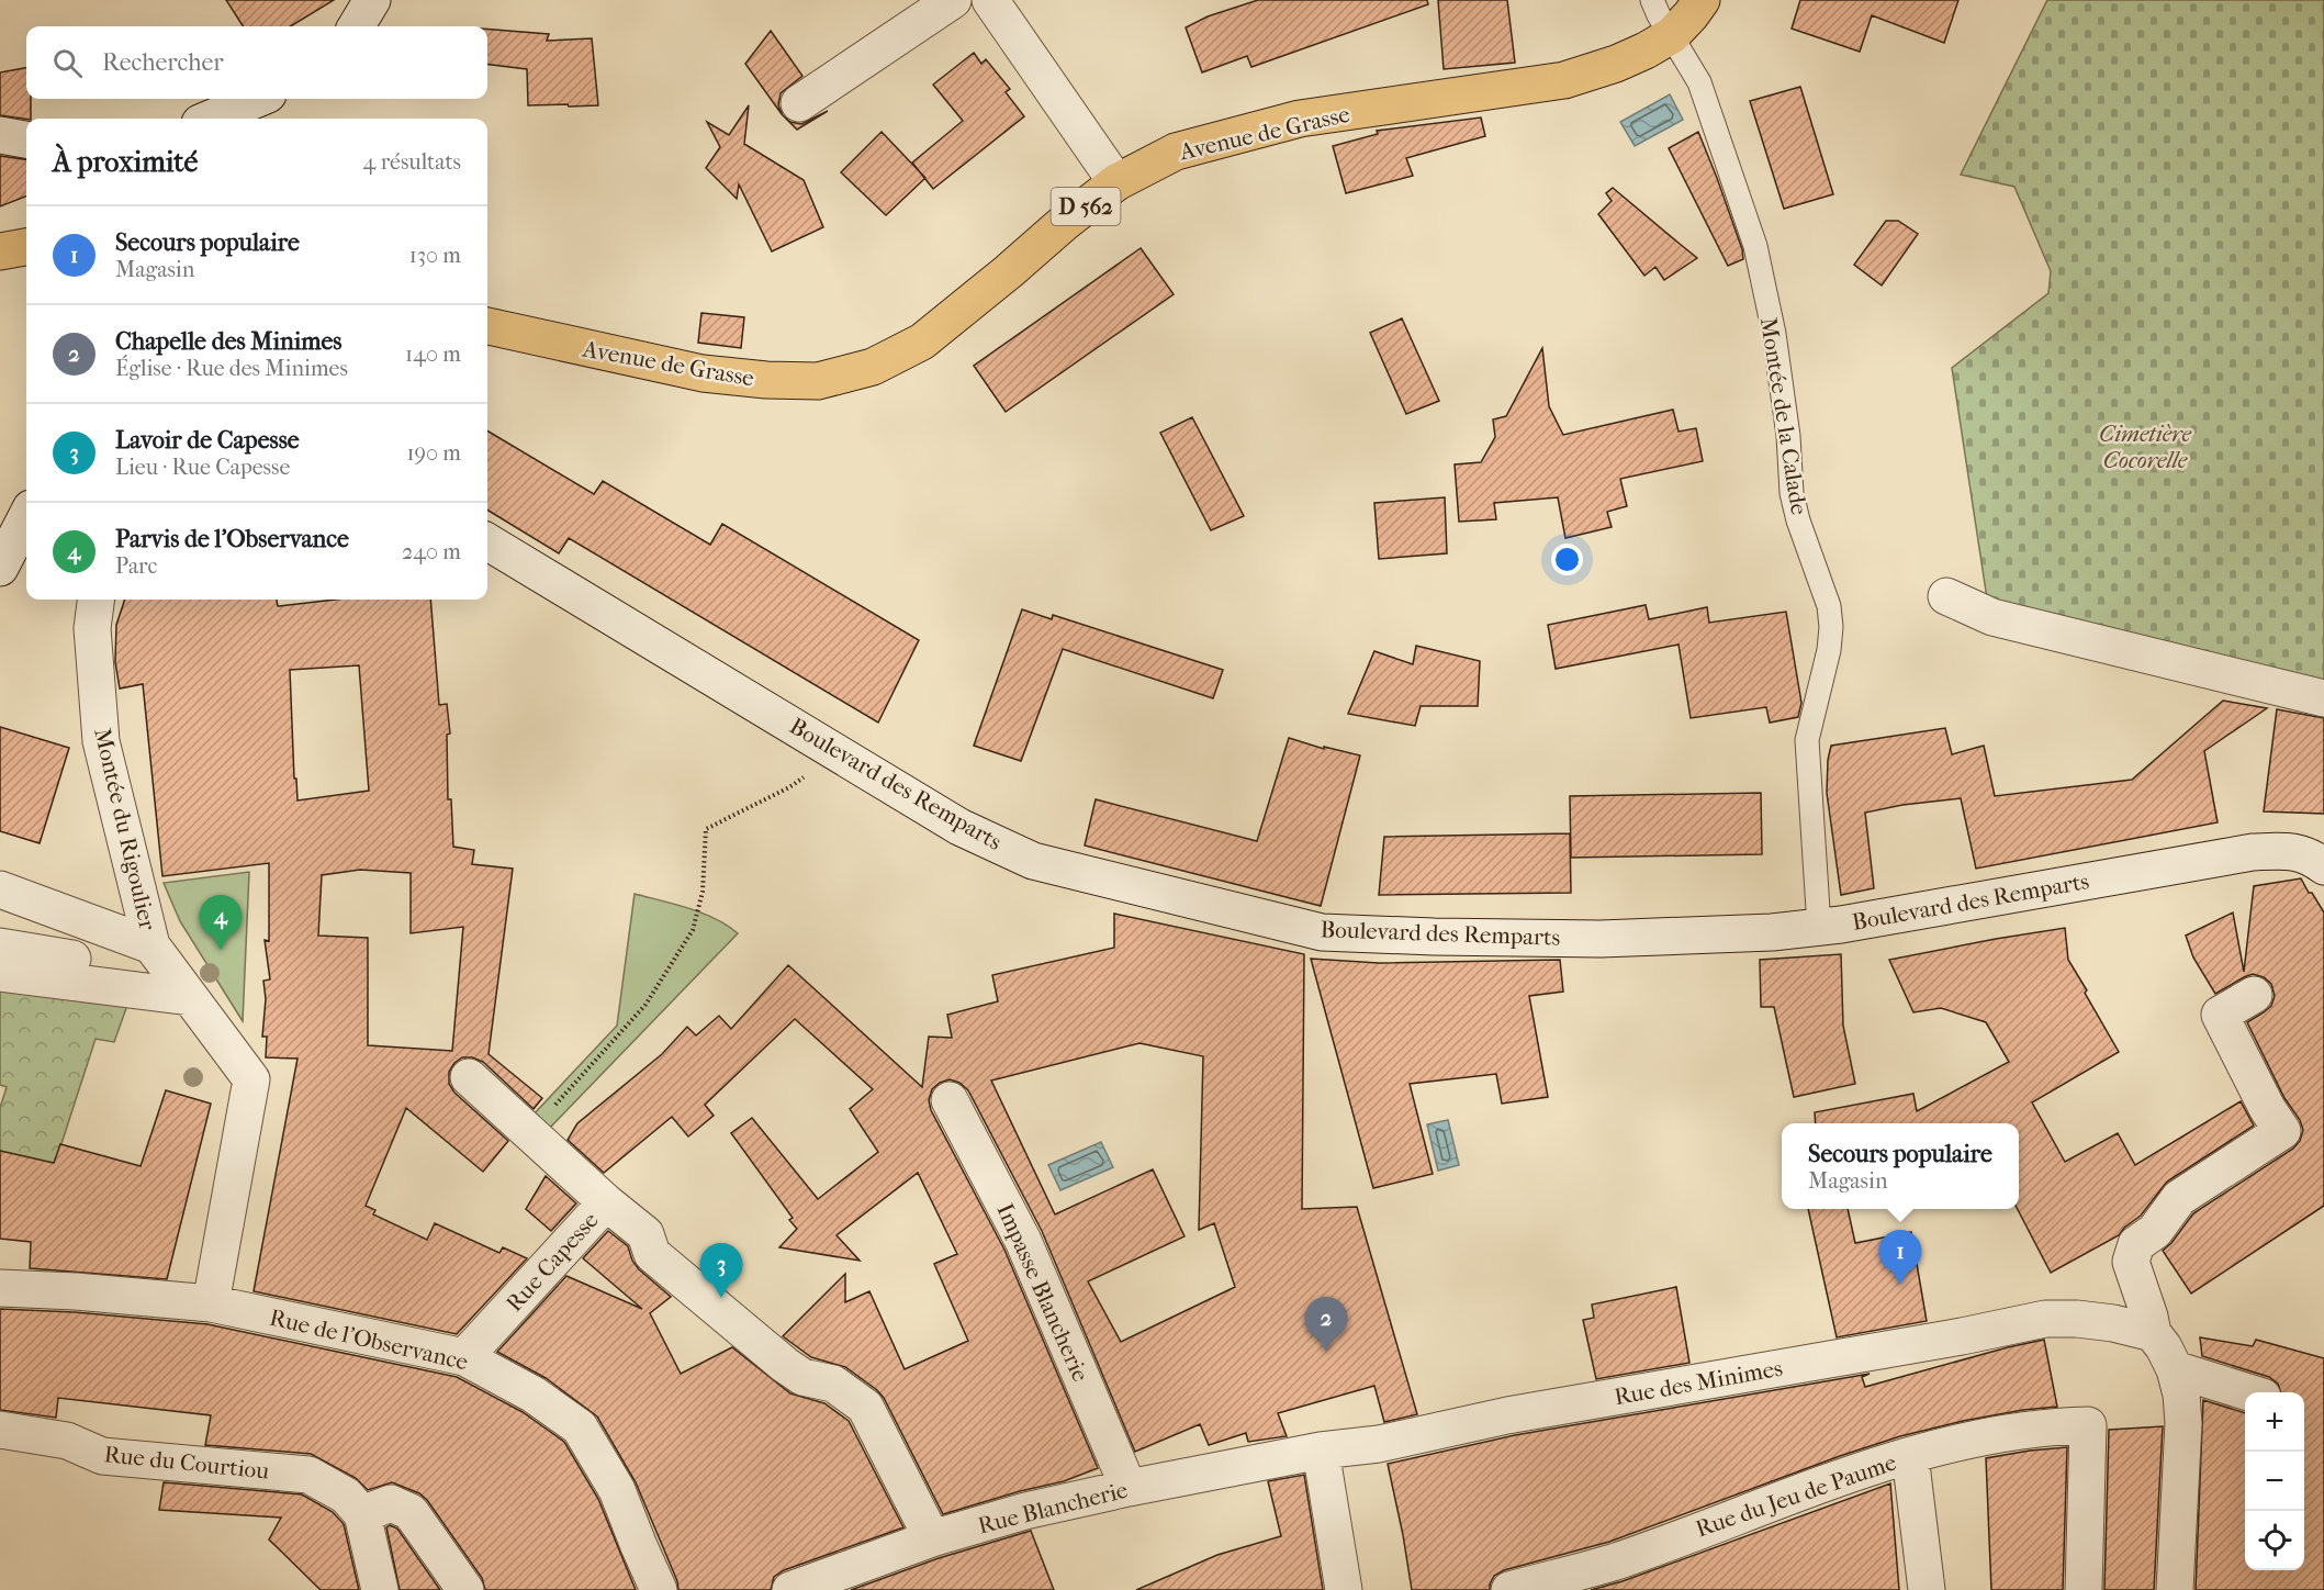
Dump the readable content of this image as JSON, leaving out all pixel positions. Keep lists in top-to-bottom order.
{
  "streets": {
    "main road": ["Avenue de Grasse", "D 562"],
    "street": [
      "Boulevard des Remparts",
      "Montée du Rigoulier",
      "Rue Capesse",
      "Impasse Blancherie",
      "Rue de l'Observance",
      "Rue des Minimes",
      "Rue du Courtiou",
      "Rue du Jeu de Paume",
      "Rue Blancherie"
    ],
    "lane": ["Montée de la Calade"]
  },
  "crossings": [
    ["Avenue de Grasse", "Montée de la Calade"],
    ["Montée de la Calade", "Boulevard des Remparts"],
    ["Rue Capesse", "Rue de l'Observance"],
    ["Rue Capesse", "Rue Blancherie"],
    ["Impasse Blancherie", "Rue Blancherie"],
    ["Rue des Minimes", "Rue Blancherie"]
  ],
  "parks": ["Cimetière Cocorelle"],
  "page": {
    "search": "Rechercher",
    "heading": ["À proximité", "4 résultats"],
    "list": [
      {
        "mark": "1",
        "name": "Secours populaire",
        "note": "Magasin",
        "value": "130 m"
      },
      {
        "mark": "2",
        "name": "Chapelle des Minimes",
        "note": "Église · Rue des Minimes",
        "value": "140 m"
      },
      {
        "mark": "3",
        "name": "Lavoir de Capesse",
        "note": "Lieu · Rue Capesse",
        "value": "190 m"
      },
      {
        "mark": "4",
        "name": "Parvis de l'Observance",
        "note": "Parc",
        "value": "240 m"
      }
    ],
    "pins": [
      "4",
      "1",
      "3",
      "2"
    ],
    "popup": ["Secours populaire", "Magasin"],
    "map_buttons": ["+", "−"]
  }
}
